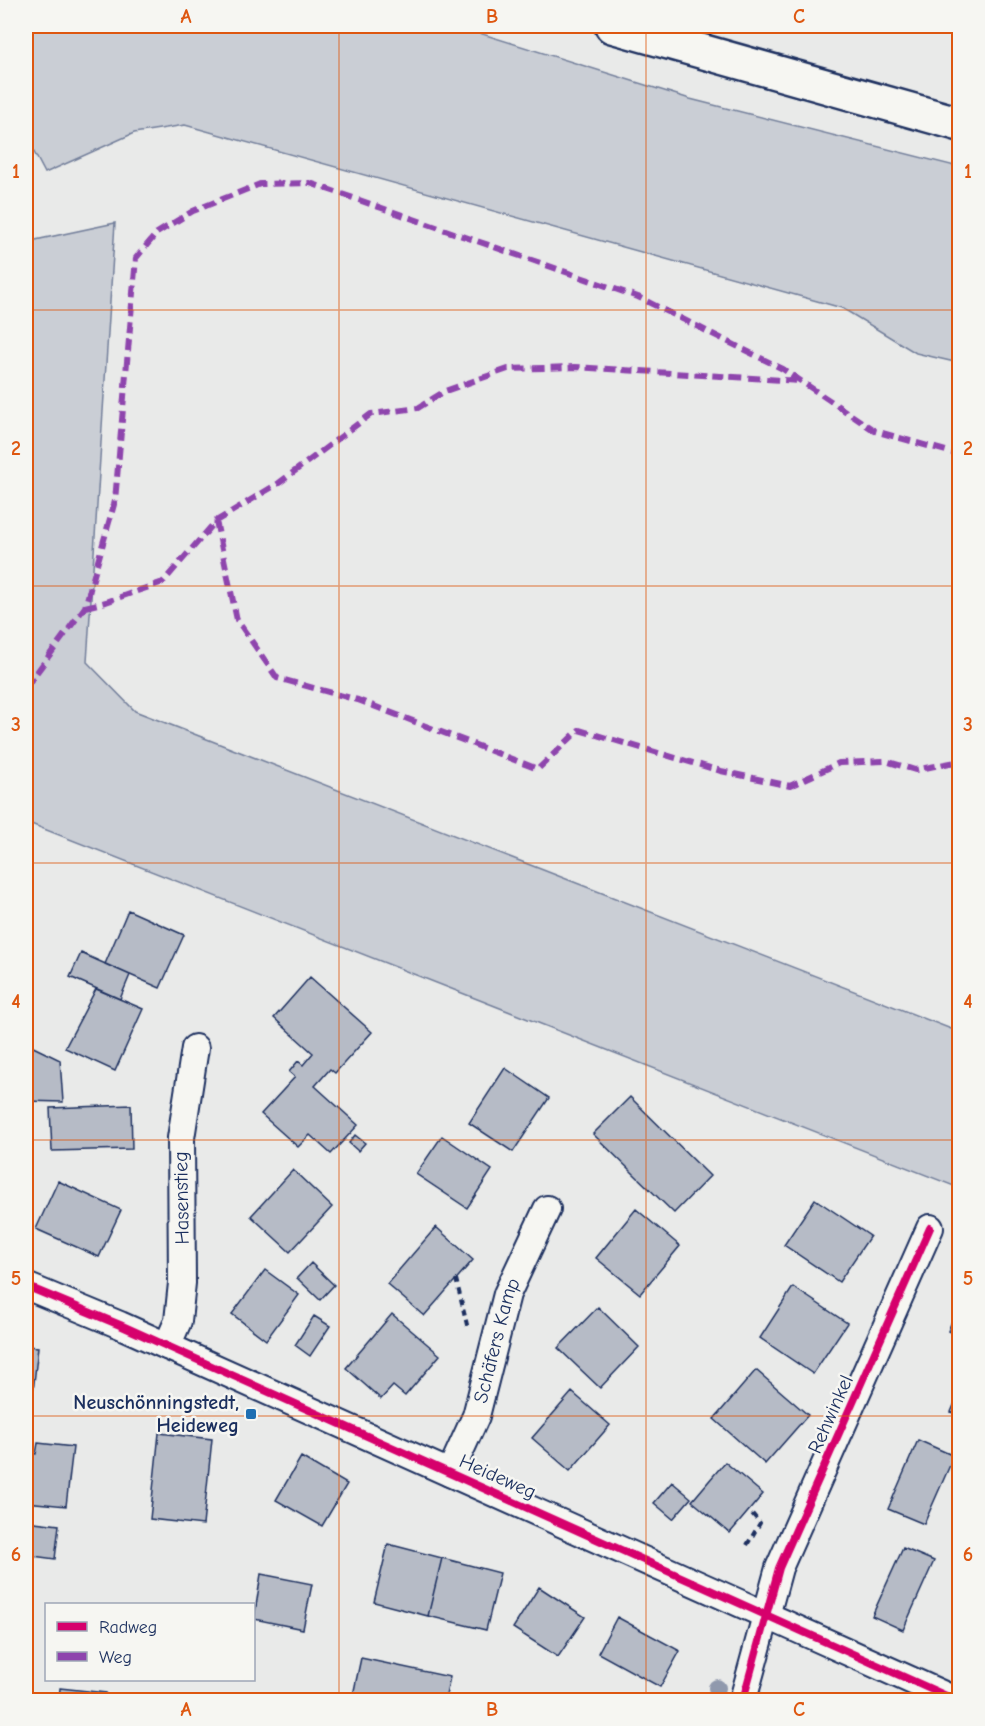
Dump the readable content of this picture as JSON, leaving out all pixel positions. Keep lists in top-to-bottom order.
{
  "streets": {
    "street": [
      "Hasenstieg",
      "Schäfers Kamp",
      "Rehwinkel",
      "Heideweg"
    ]
  },
  "crossings": [
    ["Hasenstieg", "Heideweg"],
    ["Schäfers Kamp", "Heideweg"],
    ["Rehwinkel", "Heideweg"]
  ],
  "places": {
    "transit": ["Neuschönningstedt, Heideweg"]
  },
  "legend": ["Radweg", "Weg"],
  "grid": {
    "columns": ["A", "B", "C"],
    "rows": [
      "1",
      "2",
      "3",
      "4",
      "5",
      "6"
    ]
  }
}
